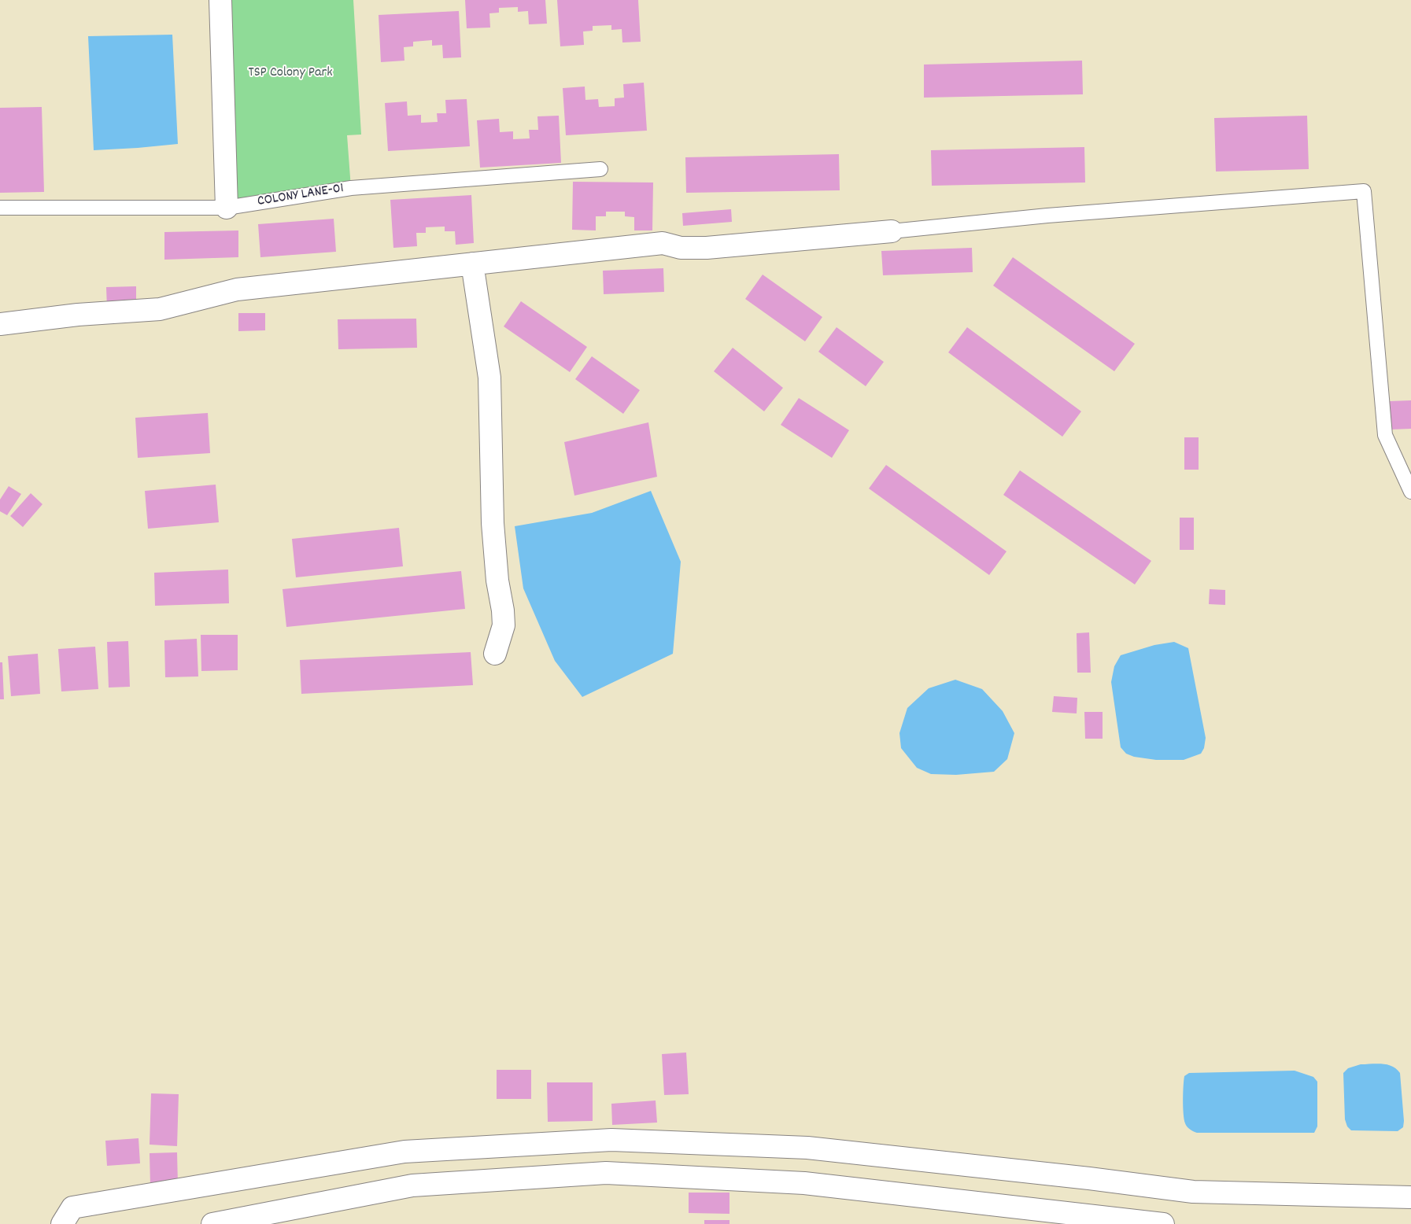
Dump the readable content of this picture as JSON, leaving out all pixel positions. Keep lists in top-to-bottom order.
{
  "streets": {
    "lane": ["COLONY LANE-01"]
  },
  "parks": ["TSP Colony Park"]
}
